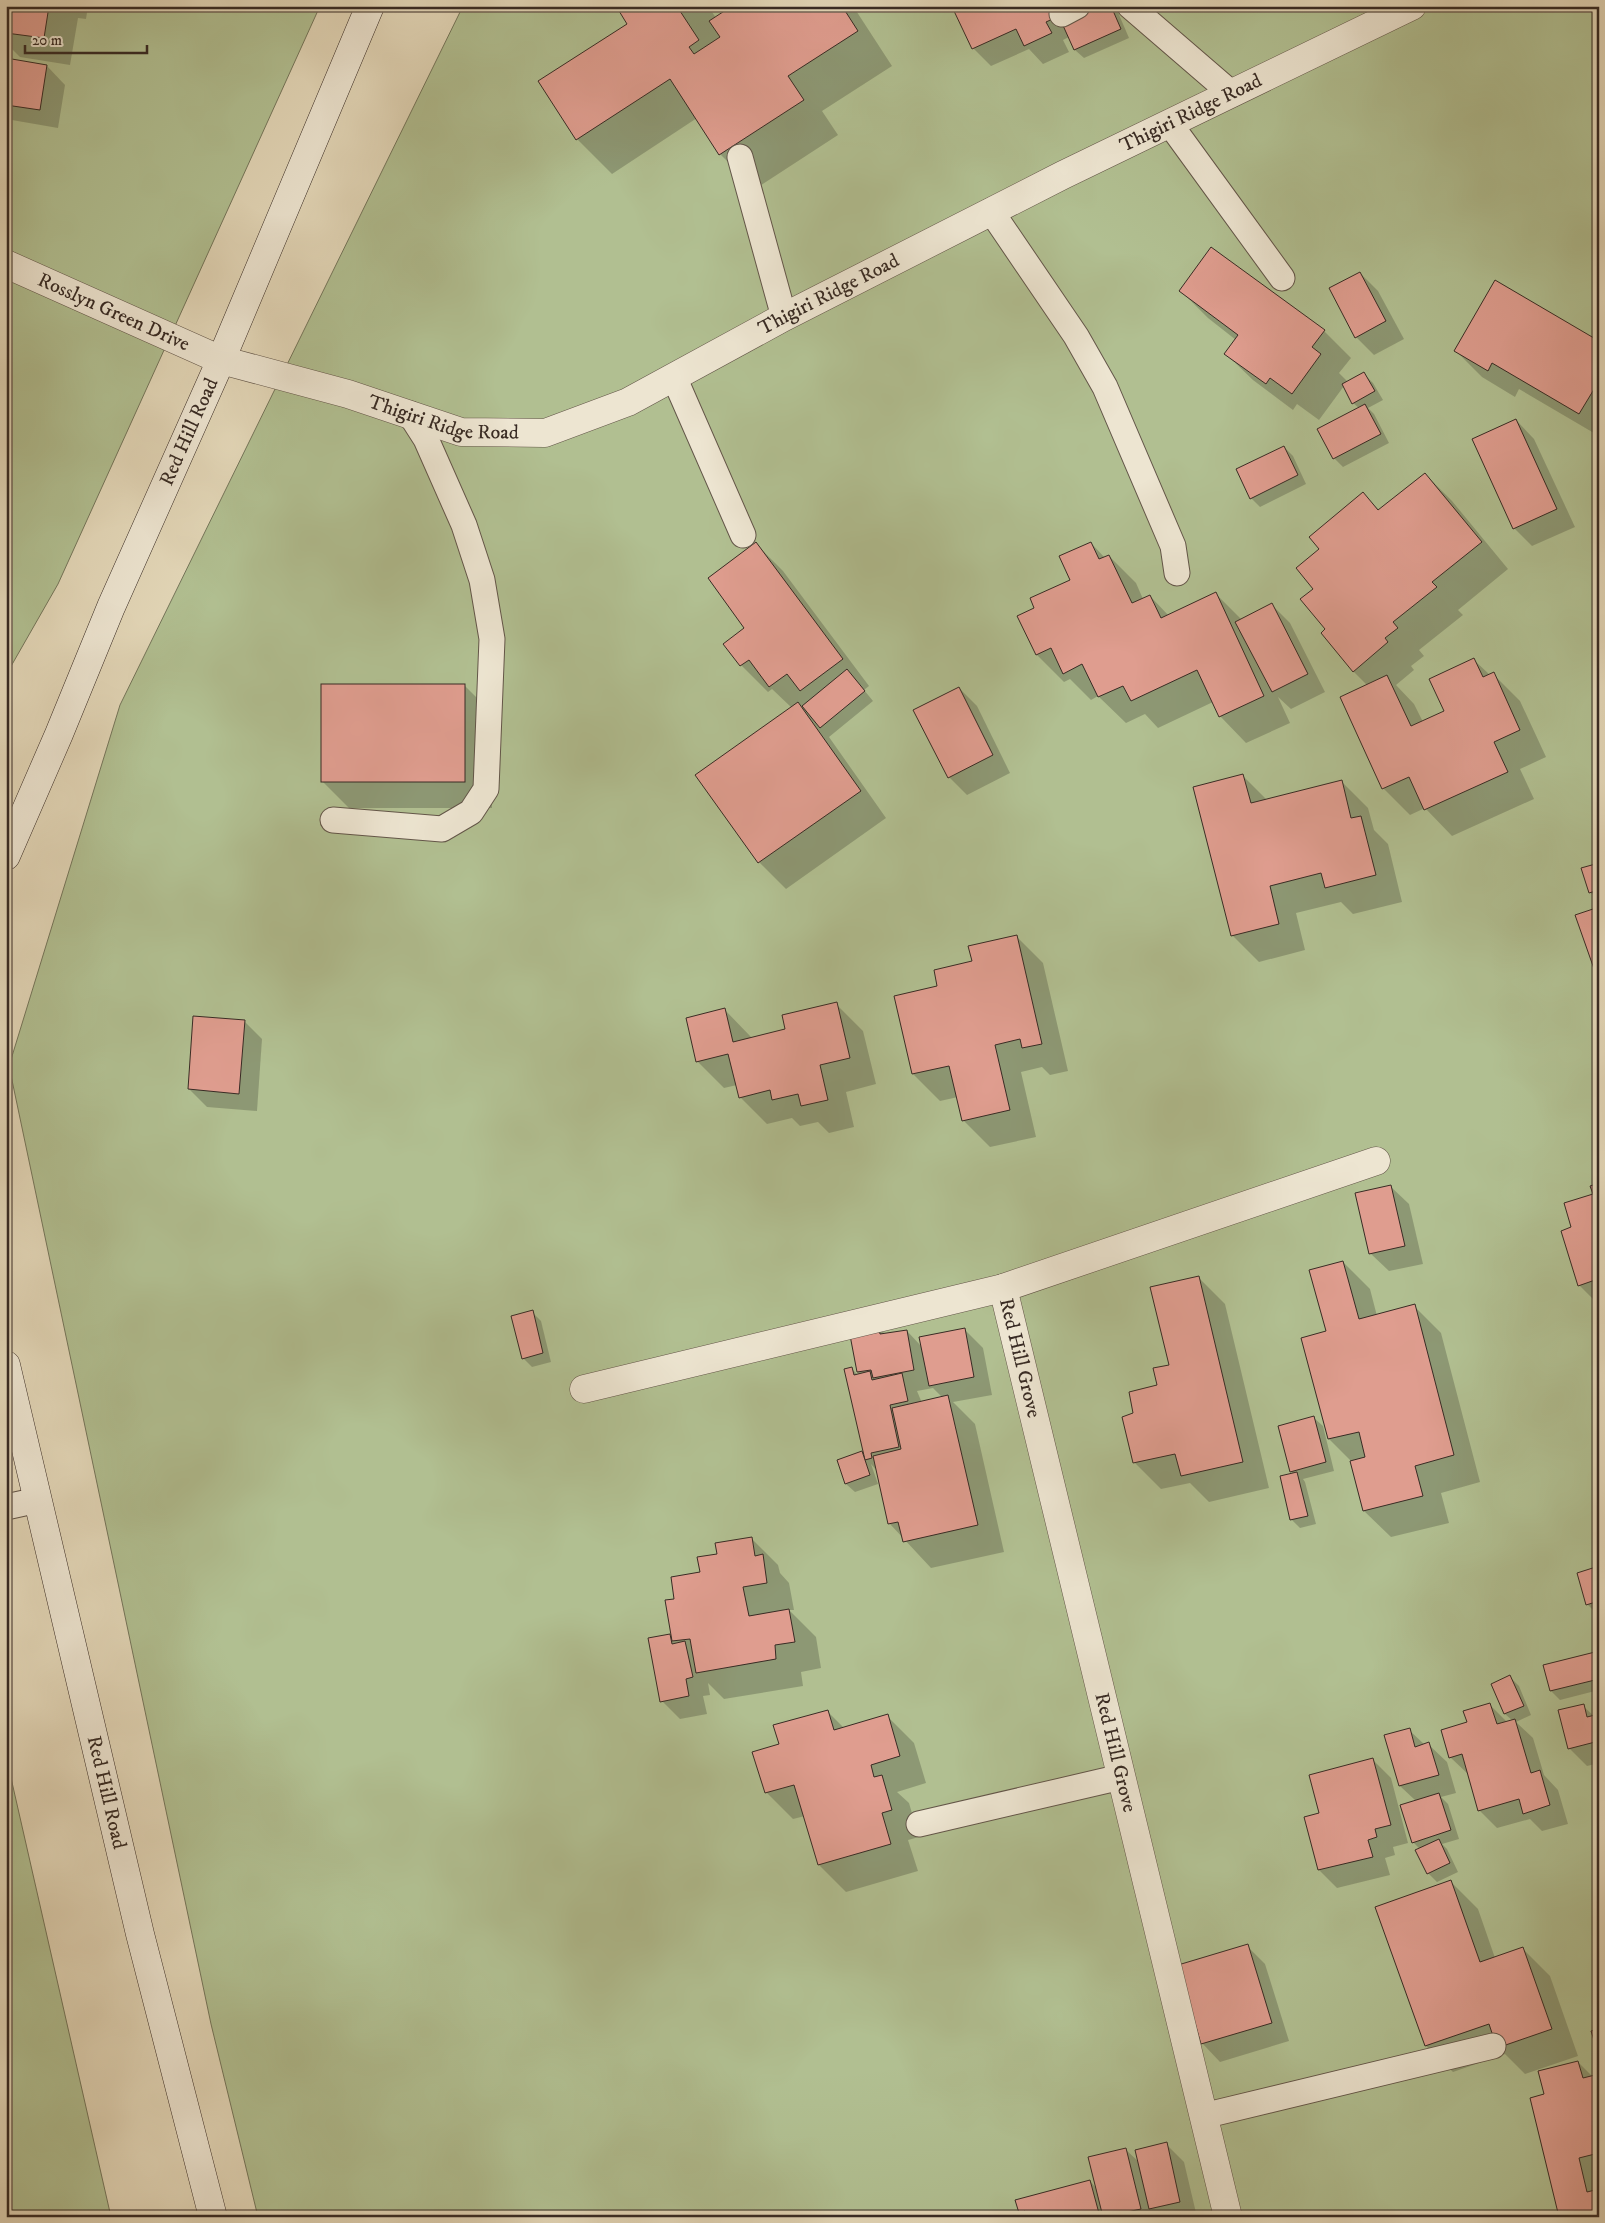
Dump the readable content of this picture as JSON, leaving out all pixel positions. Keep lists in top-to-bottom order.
{
  "streets": {
    "street": [
      "Thigiri Ridge Road",
      "Rosslyn Green Drive",
      "Red Hill Road",
      "Red Hill Grove"
    ]
  },
  "crossings": [
    ["Thigiri Ridge Road", "Rosslyn Green Drive"],
    ["Thigiri Ridge Road", "Red Hill Road"],
    ["Rosslyn Green Drive", "Red Hill Road"]
  ],
  "scale_bar": "20 m"
}
